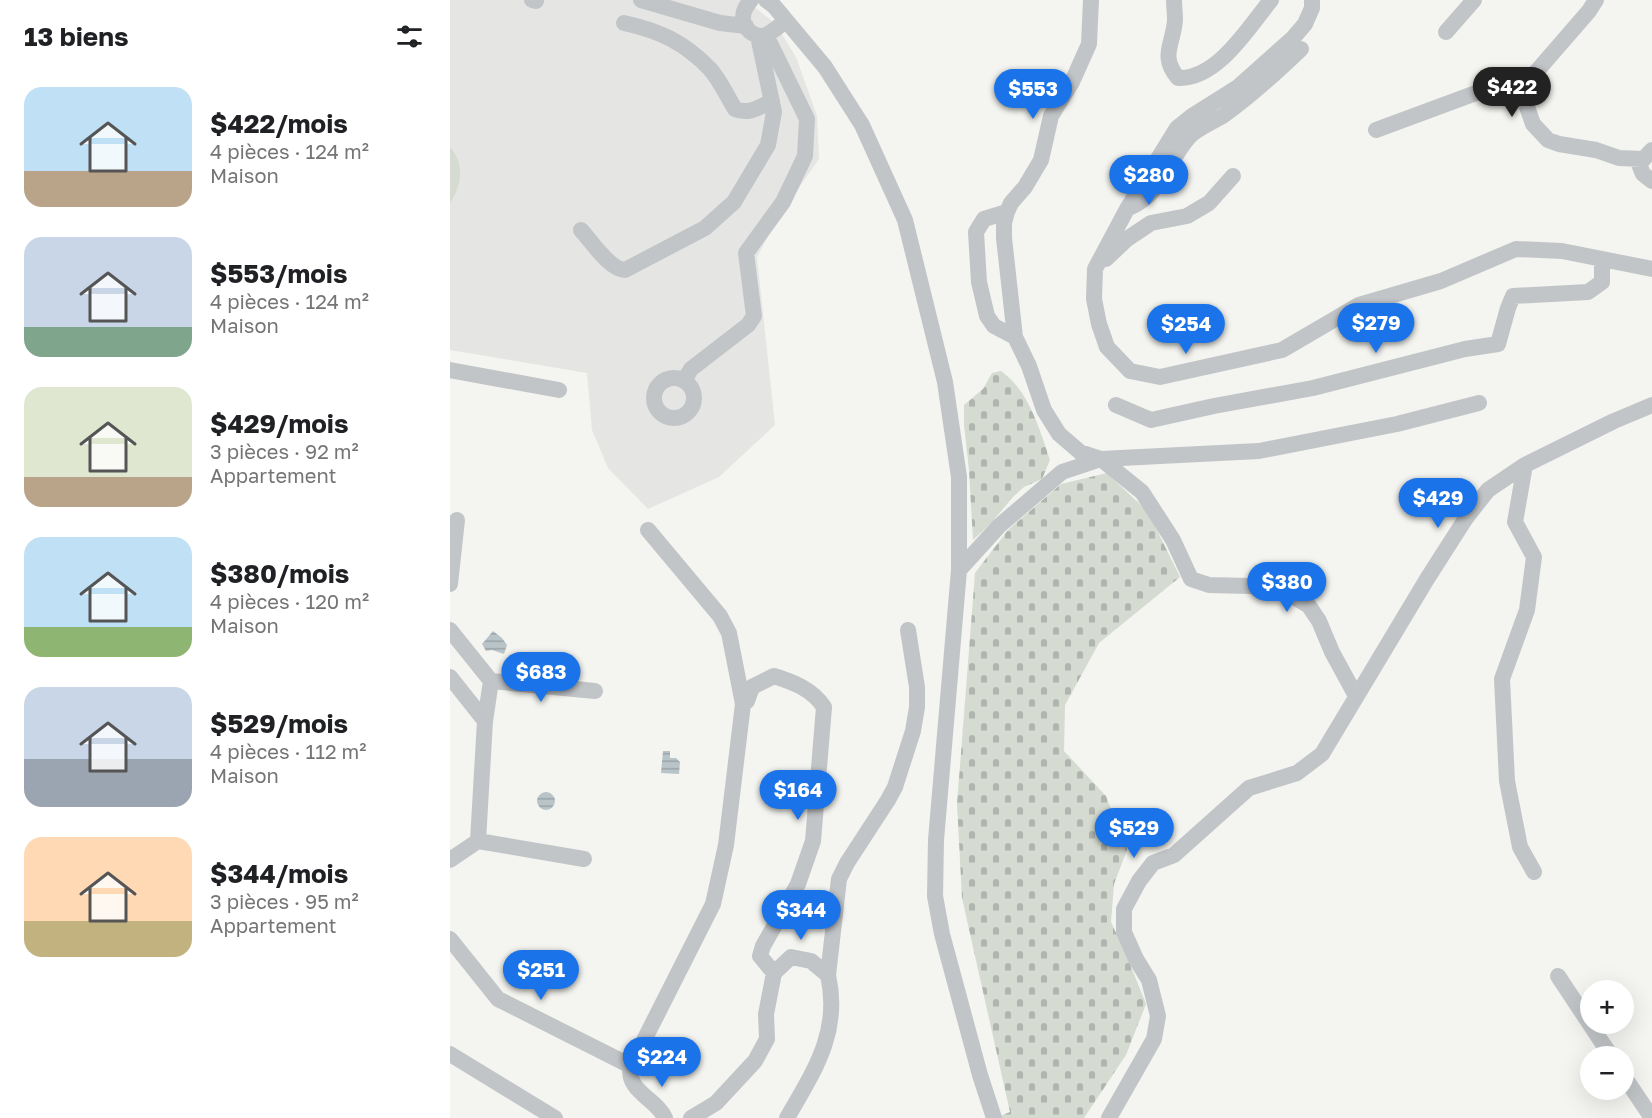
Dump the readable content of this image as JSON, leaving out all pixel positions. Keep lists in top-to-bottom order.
{
  "page": {
    "heading": "13 biens",
    "price": [
      "$422",
      "$553",
      "$280",
      "$279",
      "$254",
      "$429",
      "$380",
      "$683",
      "$164",
      "$529",
      "$344",
      "$251",
      "$224"
    ],
    "list": [
      {
        "name": "$422/mois",
        "note": "4 pièces · 124 m² · Maison"
      },
      {
        "name": "$553/mois",
        "note": "4 pièces · 124 m² · Maison"
      },
      {
        "name": "$429/mois",
        "note": "3 pièces · 92 m² · Appartement"
      },
      {
        "name": "$380/mois",
        "note": "4 pièces · 120 m² · Maison"
      },
      {
        "name": "$529/mois",
        "note": "4 pièces · 112 m² · Maison"
      },
      {
        "name": "$344/mois",
        "note": "3 pièces · 95 m² · Appartement"
      }
    ],
    "map_buttons": ["+", "−"]
  }
}
